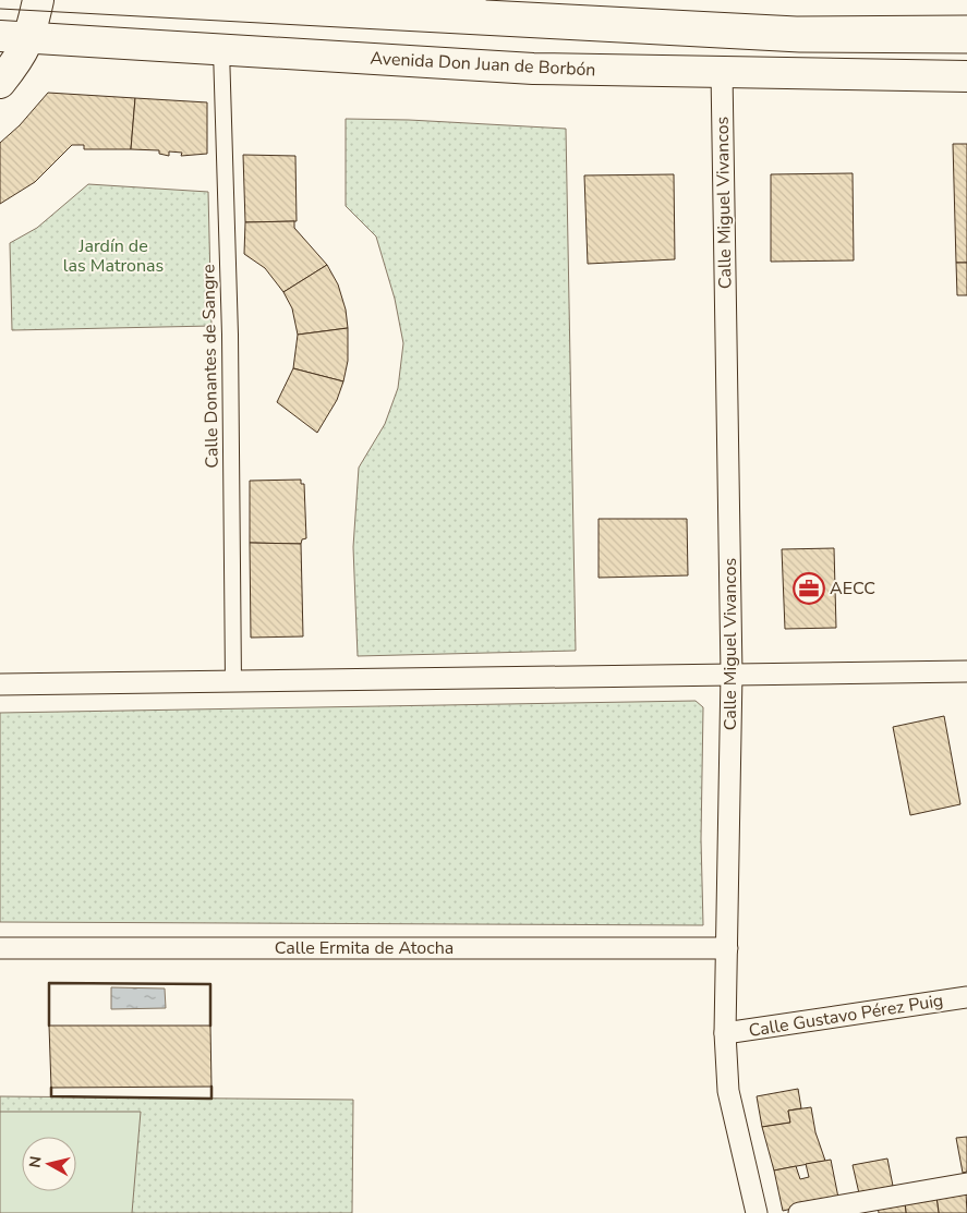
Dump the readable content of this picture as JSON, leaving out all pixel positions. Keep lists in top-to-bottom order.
{
  "streets": {
    "main road": ["Avenida Don Juan de Borbón"],
    "street": [
      "Calle Miguel Vivancos",
      "Calle Donantes de Sangre",
      "Calle Ermita de Atocha",
      "Calle Gustavo Pérez Puig"
    ]
  },
  "crossings": [
    ["Avenida Don Juan de Borbón", "Calle Miguel Vivancos"],
    ["Avenida Don Juan de Borbón", "Calle Donantes de Sangre"],
    ["Calle Miguel Vivancos", "Calle Ermita de Atocha"],
    ["Calle Miguel Vivancos", "Calle Gustavo Pérez Puig"]
  ],
  "parks": ["Jardín de las Matronas"],
  "places": {
    "office": ["AECC"]
  },
  "north": "left"
}
